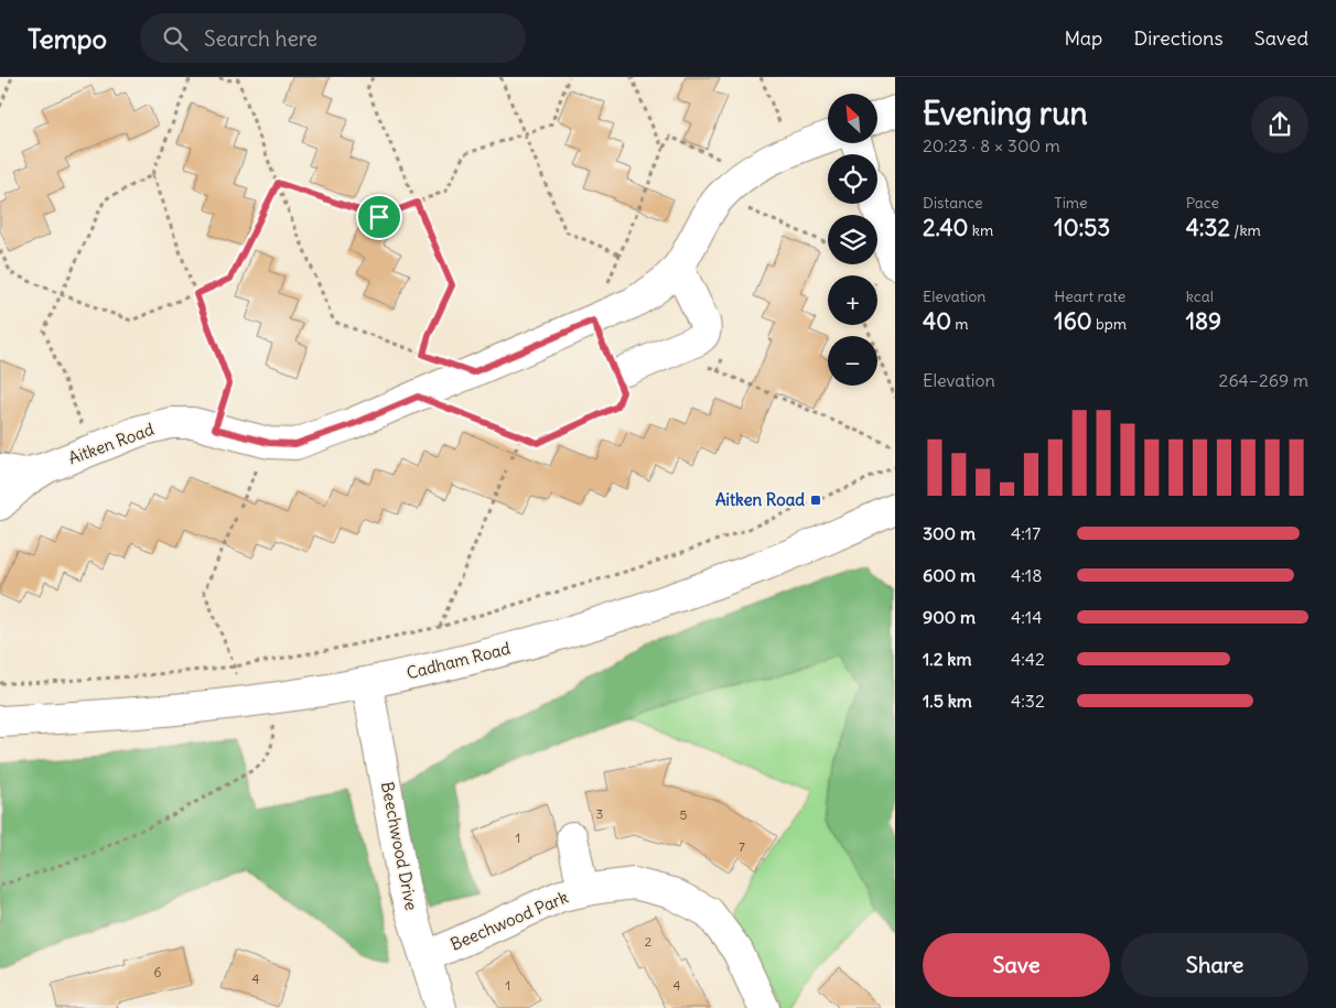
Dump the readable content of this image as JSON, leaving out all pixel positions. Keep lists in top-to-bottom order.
{
  "streets": {
    "street": [
      "Aitken Road",
      "Cadham Road",
      "Beechwood Drive",
      "Beechwood Park"
    ]
  },
  "crossings": [
    ["Cadham Road", "Beechwood Drive"],
    ["Beechwood Drive", "Beechwood Park"]
  ],
  "places": {
    "transit": ["Aitken Road"]
  },
  "house_numbers": [
    "3",
    "5",
    "1",
    "7",
    "2",
    "6",
    "4",
    "1",
    "4"
  ],
  "north": "top left",
  "page": {
    "header": "Tempo",
    "search": "Search here",
    "nav": ["Map", "Directions", "Saved"],
    "heading": ["Evening run", "20:23 · 8 × 300 m"],
    "map_buttons": ["+", "−"],
    "stats": [
      ["Distance", "2.40 km"],
      ["Time", "10:53"],
      ["Pace", "4:32 /km"],
      ["Elevation", "40 m"],
      ["Heart rate", "160 bpm"],
      ["kcal", "189"]
    ],
    "chart": ["Elevation", "264–269 m"],
    "list": [
      {
        "name": "300 m",
        "note": "4:17"
      },
      {
        "name": "600 m",
        "note": "4:18"
      },
      {
        "name": "900 m",
        "note": "4:14"
      },
      {
        "name": "1.2 km",
        "note": "4:42"
      },
      {
        "name": "1.5 km",
        "note": "4:32"
      }
    ],
    "buttons": ["Save", "Share"]
  }
}
